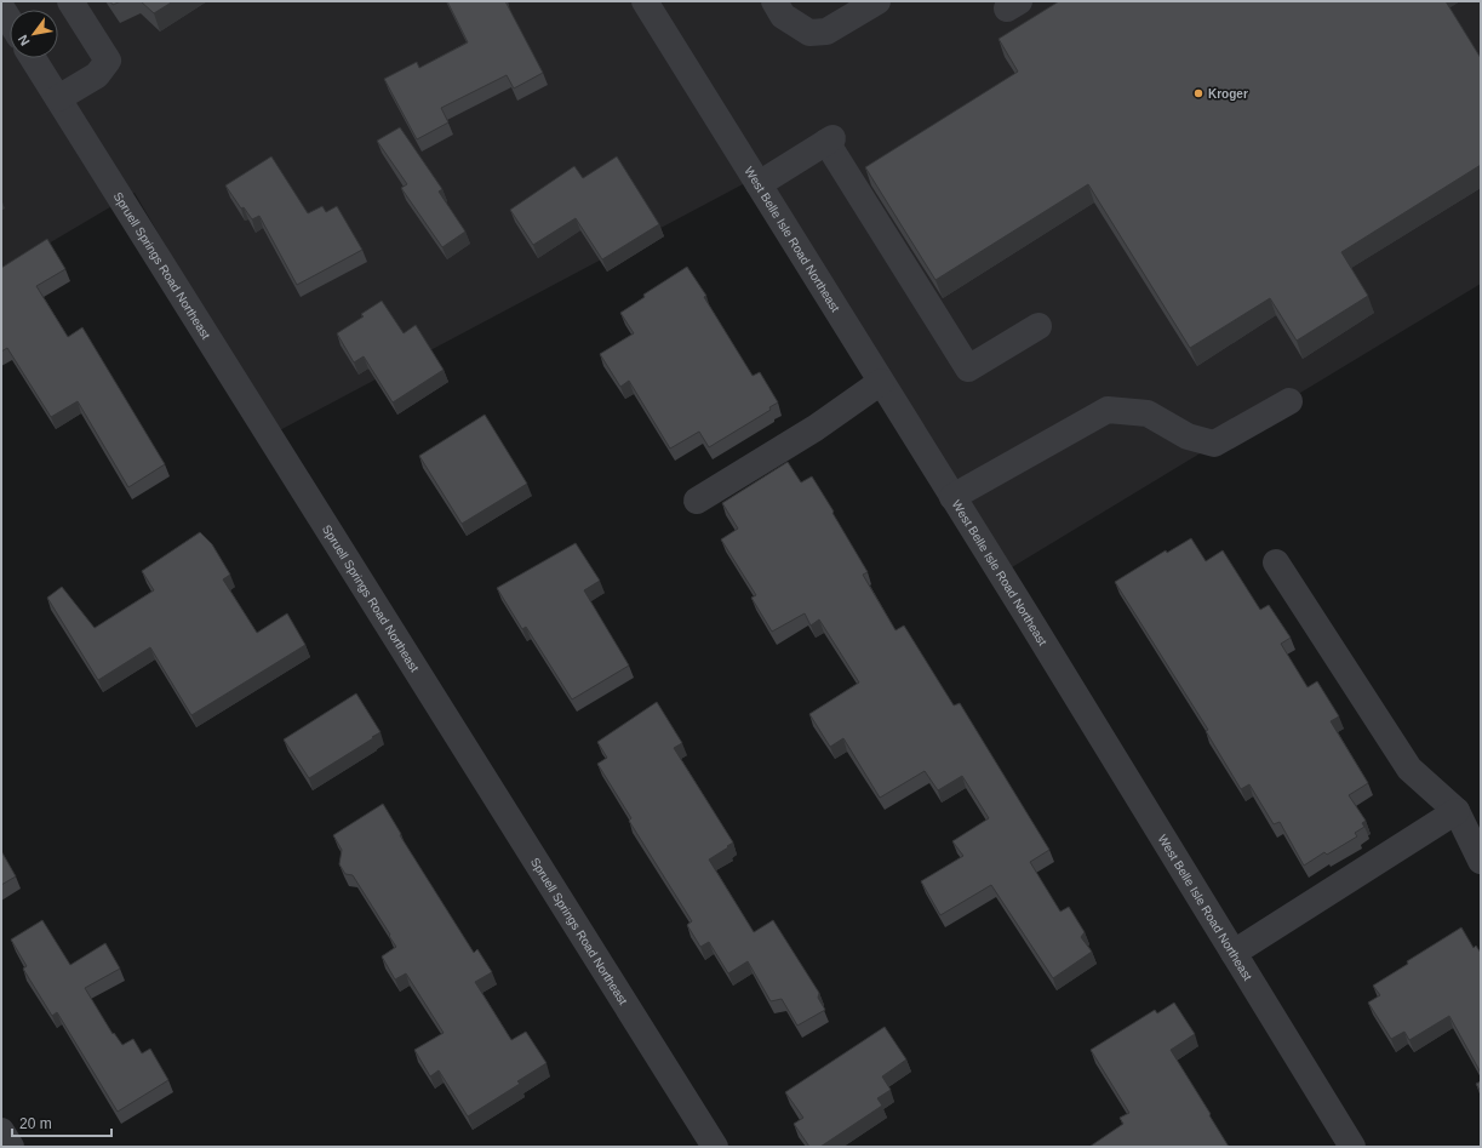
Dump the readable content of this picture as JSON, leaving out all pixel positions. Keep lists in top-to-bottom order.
{
  "streets": {
    "street": ["West Belle Isle Road Northeast", "Spruell Springs Road Northeast"]
  },
  "places": ["Kroger"],
  "scale_bar": "20 m",
  "north": "bottom left"
}
